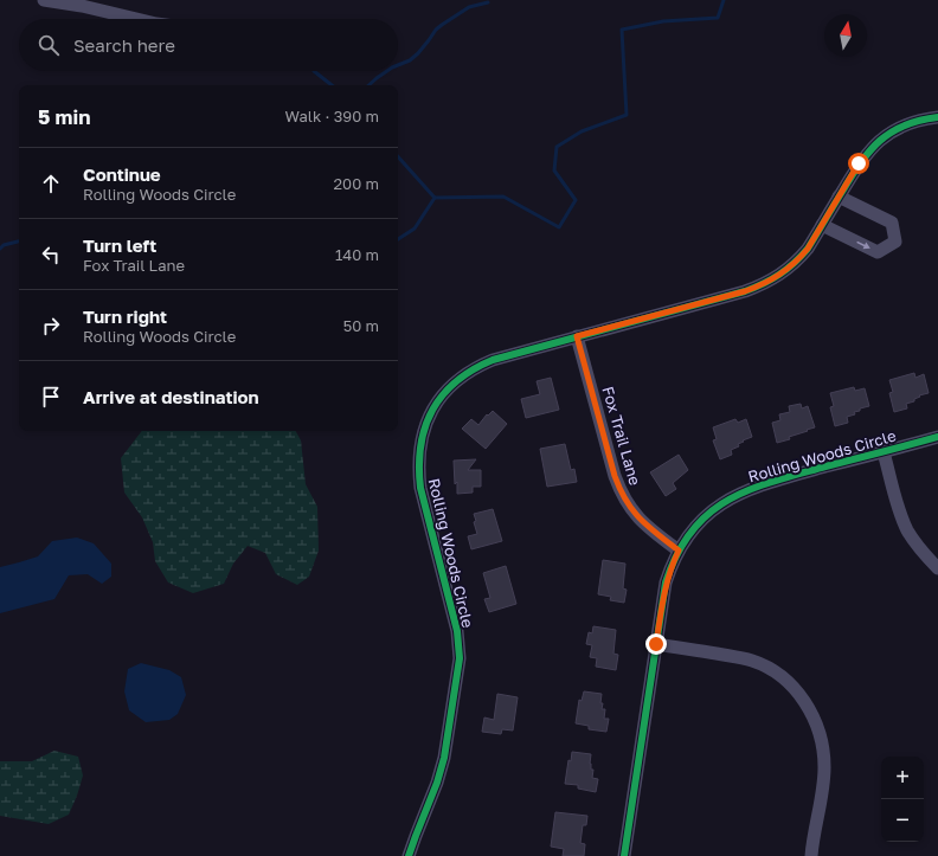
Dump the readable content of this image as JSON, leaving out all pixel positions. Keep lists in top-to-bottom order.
{
  "streets": {
    "street": ["Fox Trail Lane", "Rolling Woods Circle"]
  },
  "crossings": [
    ["Fox Trail Lane", "Rolling Woods Circle"]
  ],
  "north": "top",
  "page": {
    "search": "Search here",
    "heading": ["5 min", "Walk · 390 m"],
    "list": [
      ["Continue", "Rolling Woods Circle", "200 m"],
      ["Turn left", "Fox Trail Lane", "140 m"],
      ["Turn right", "Rolling Woods Circle", "50 m"],
      "Arrive at destination"
    ],
    "map_buttons": ["+", "−"]
  }
}
